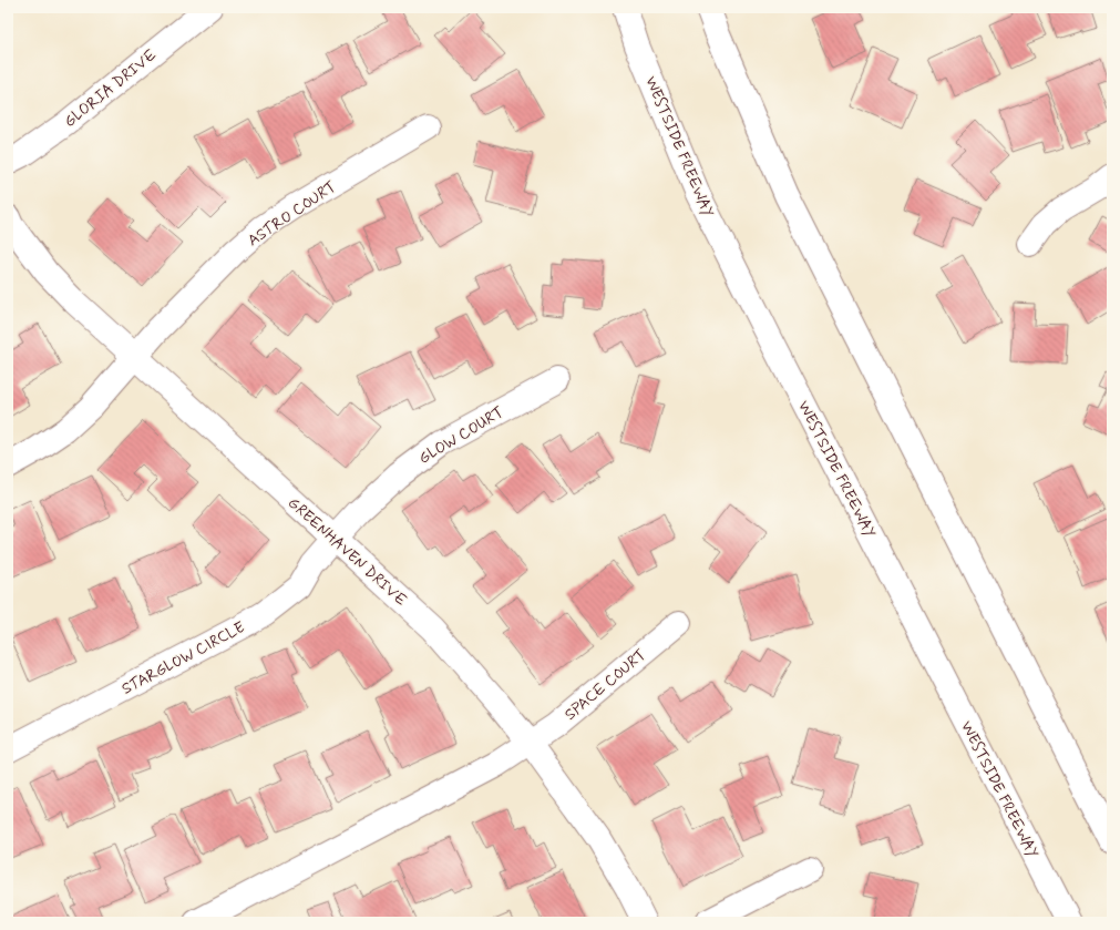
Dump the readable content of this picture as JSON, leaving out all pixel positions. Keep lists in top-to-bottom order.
{
  "streets": {
    "main road": [
      "GLORIA DRIVE",
      "WESTSIDE FREEWAY",
      "ASTRO COURT",
      "GLOW COURT",
      "GREENHAVEN DRIVE",
      "STARGLOW CIRCLE",
      "SPACE COURT"
    ]
  },
  "crossings": [
    ["ASTRO COURT", "GREENHAVEN DRIVE"],
    ["GLOW COURT", "GREENHAVEN DRIVE"],
    ["GLOW COURT", "STARGLOW CIRCLE"],
    ["GREENHAVEN DRIVE", "STARGLOW CIRCLE"],
    ["GREENHAVEN DRIVE", "SPACE COURT"]
  ]
}
